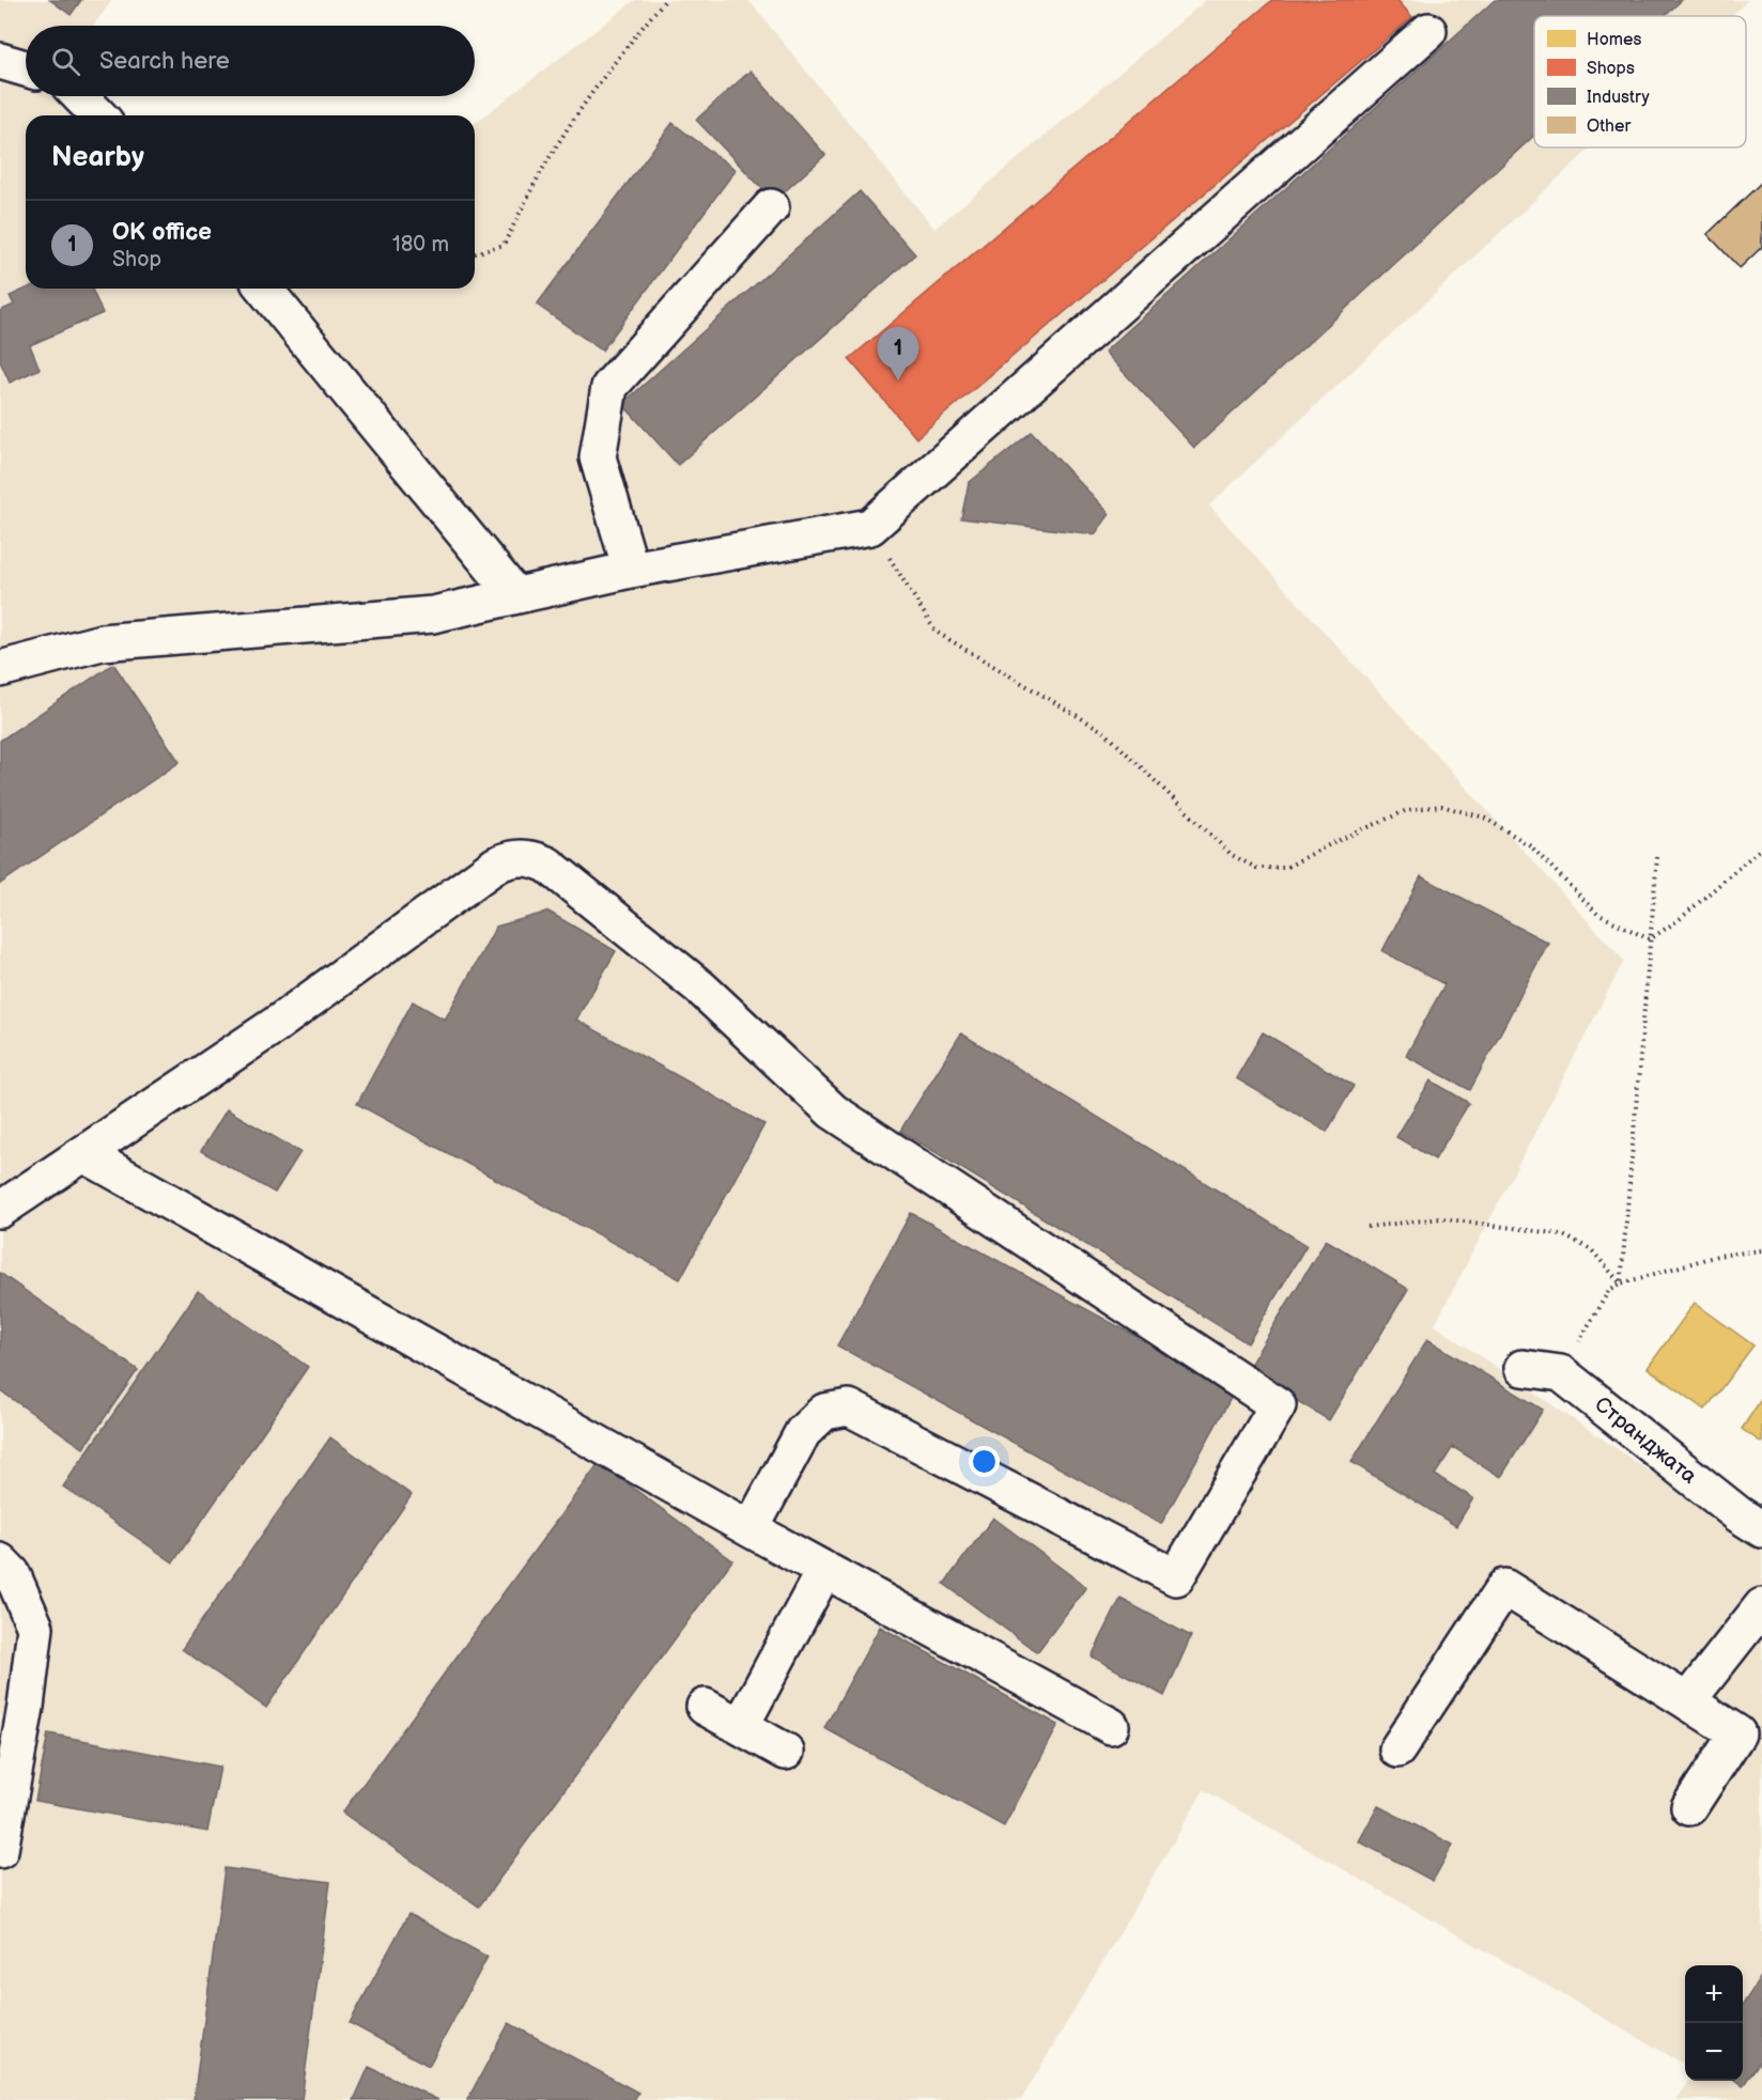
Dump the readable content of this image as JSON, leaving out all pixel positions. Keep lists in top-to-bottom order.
{
  "streets": {
    "street": ["Странджата"]
  },
  "legend": [
    "Homes",
    "Shops",
    "Industry",
    "Other"
  ],
  "page": {
    "search": "Search here",
    "heading": "Nearby",
    "list": [
      {
        "mark": "1",
        "name": "OK office",
        "note": "Shop",
        "value": "180 m"
      }
    ],
    "pins": "1",
    "map_buttons": ["+", "−"]
  }
}
